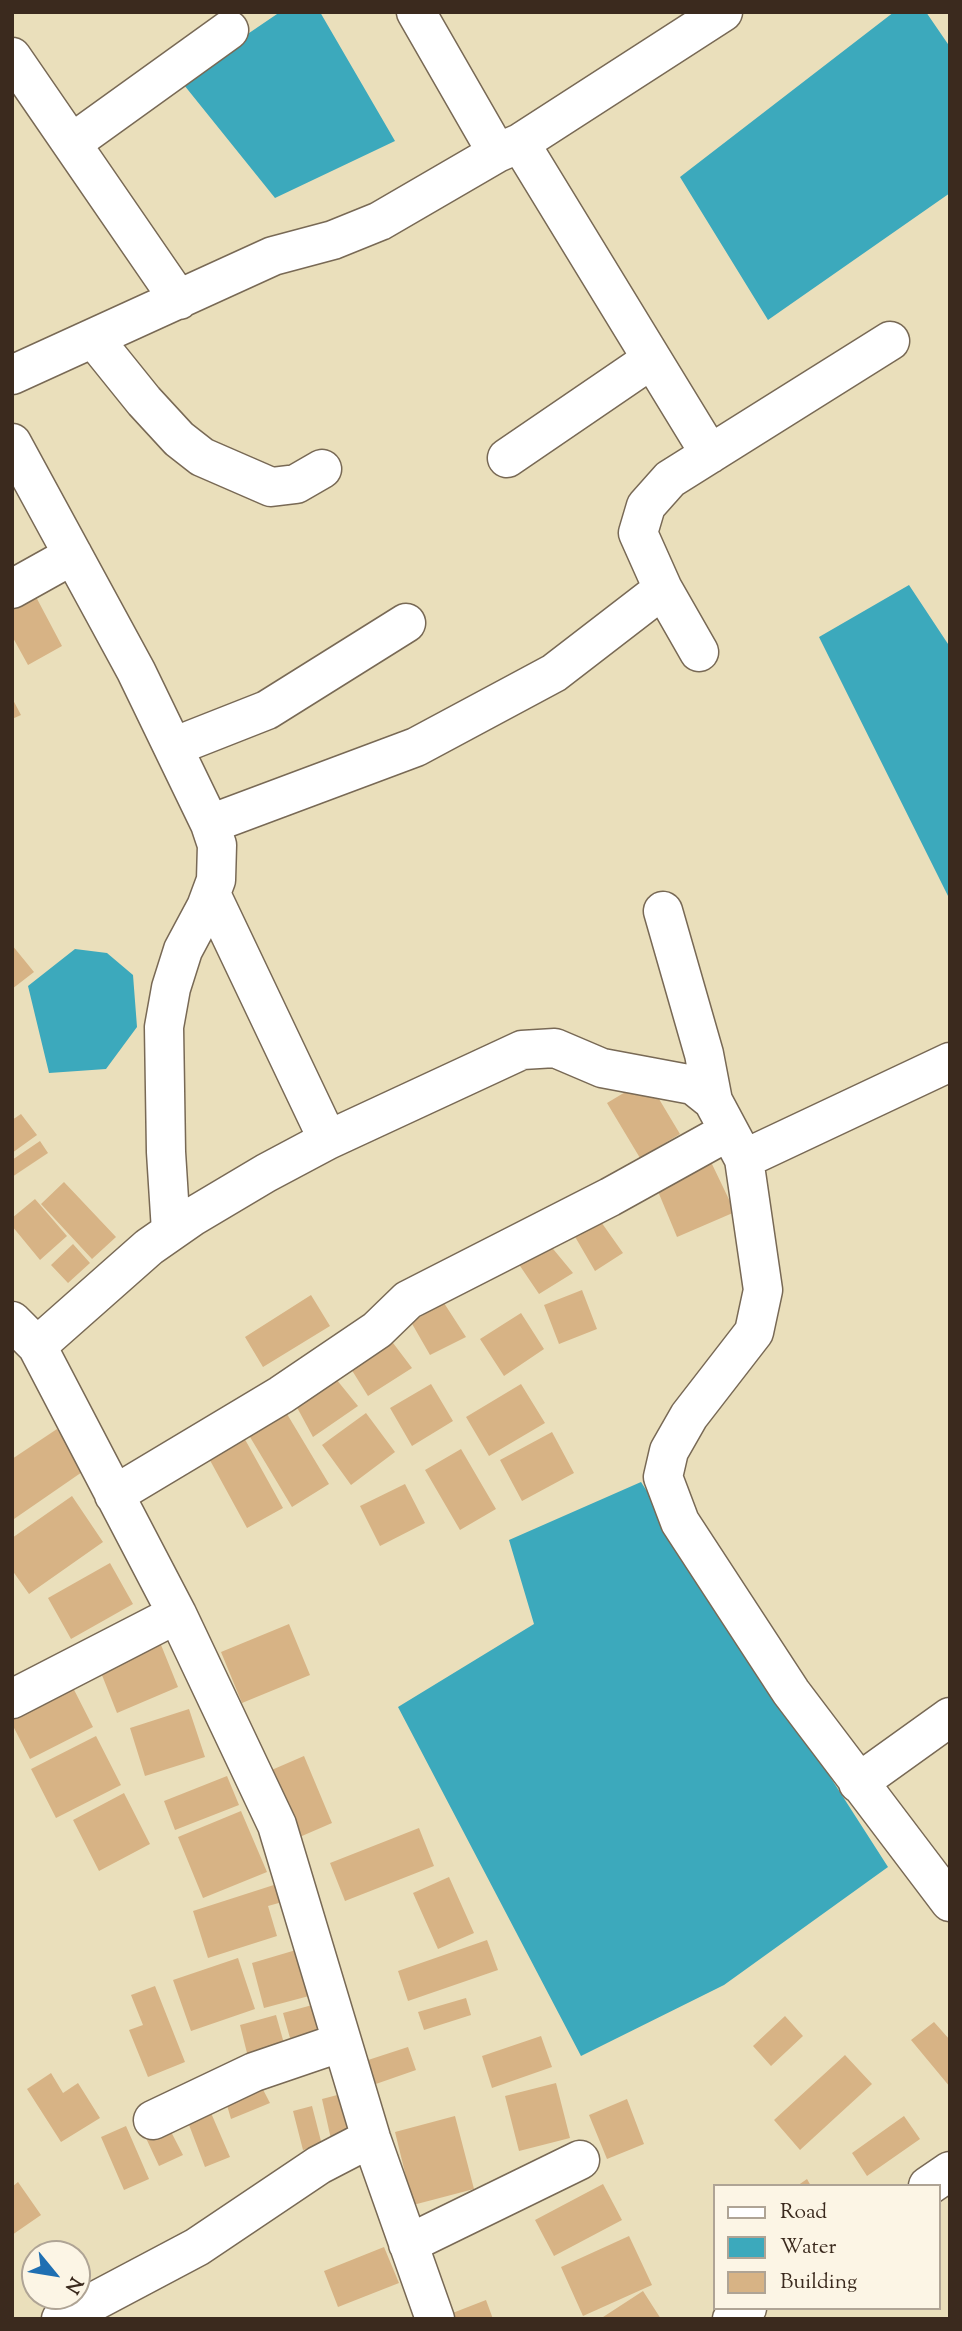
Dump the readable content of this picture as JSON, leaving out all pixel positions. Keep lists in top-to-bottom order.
{
  "legend": ["Road", "Water", "Building"],
  "north": "bottom right"
}
